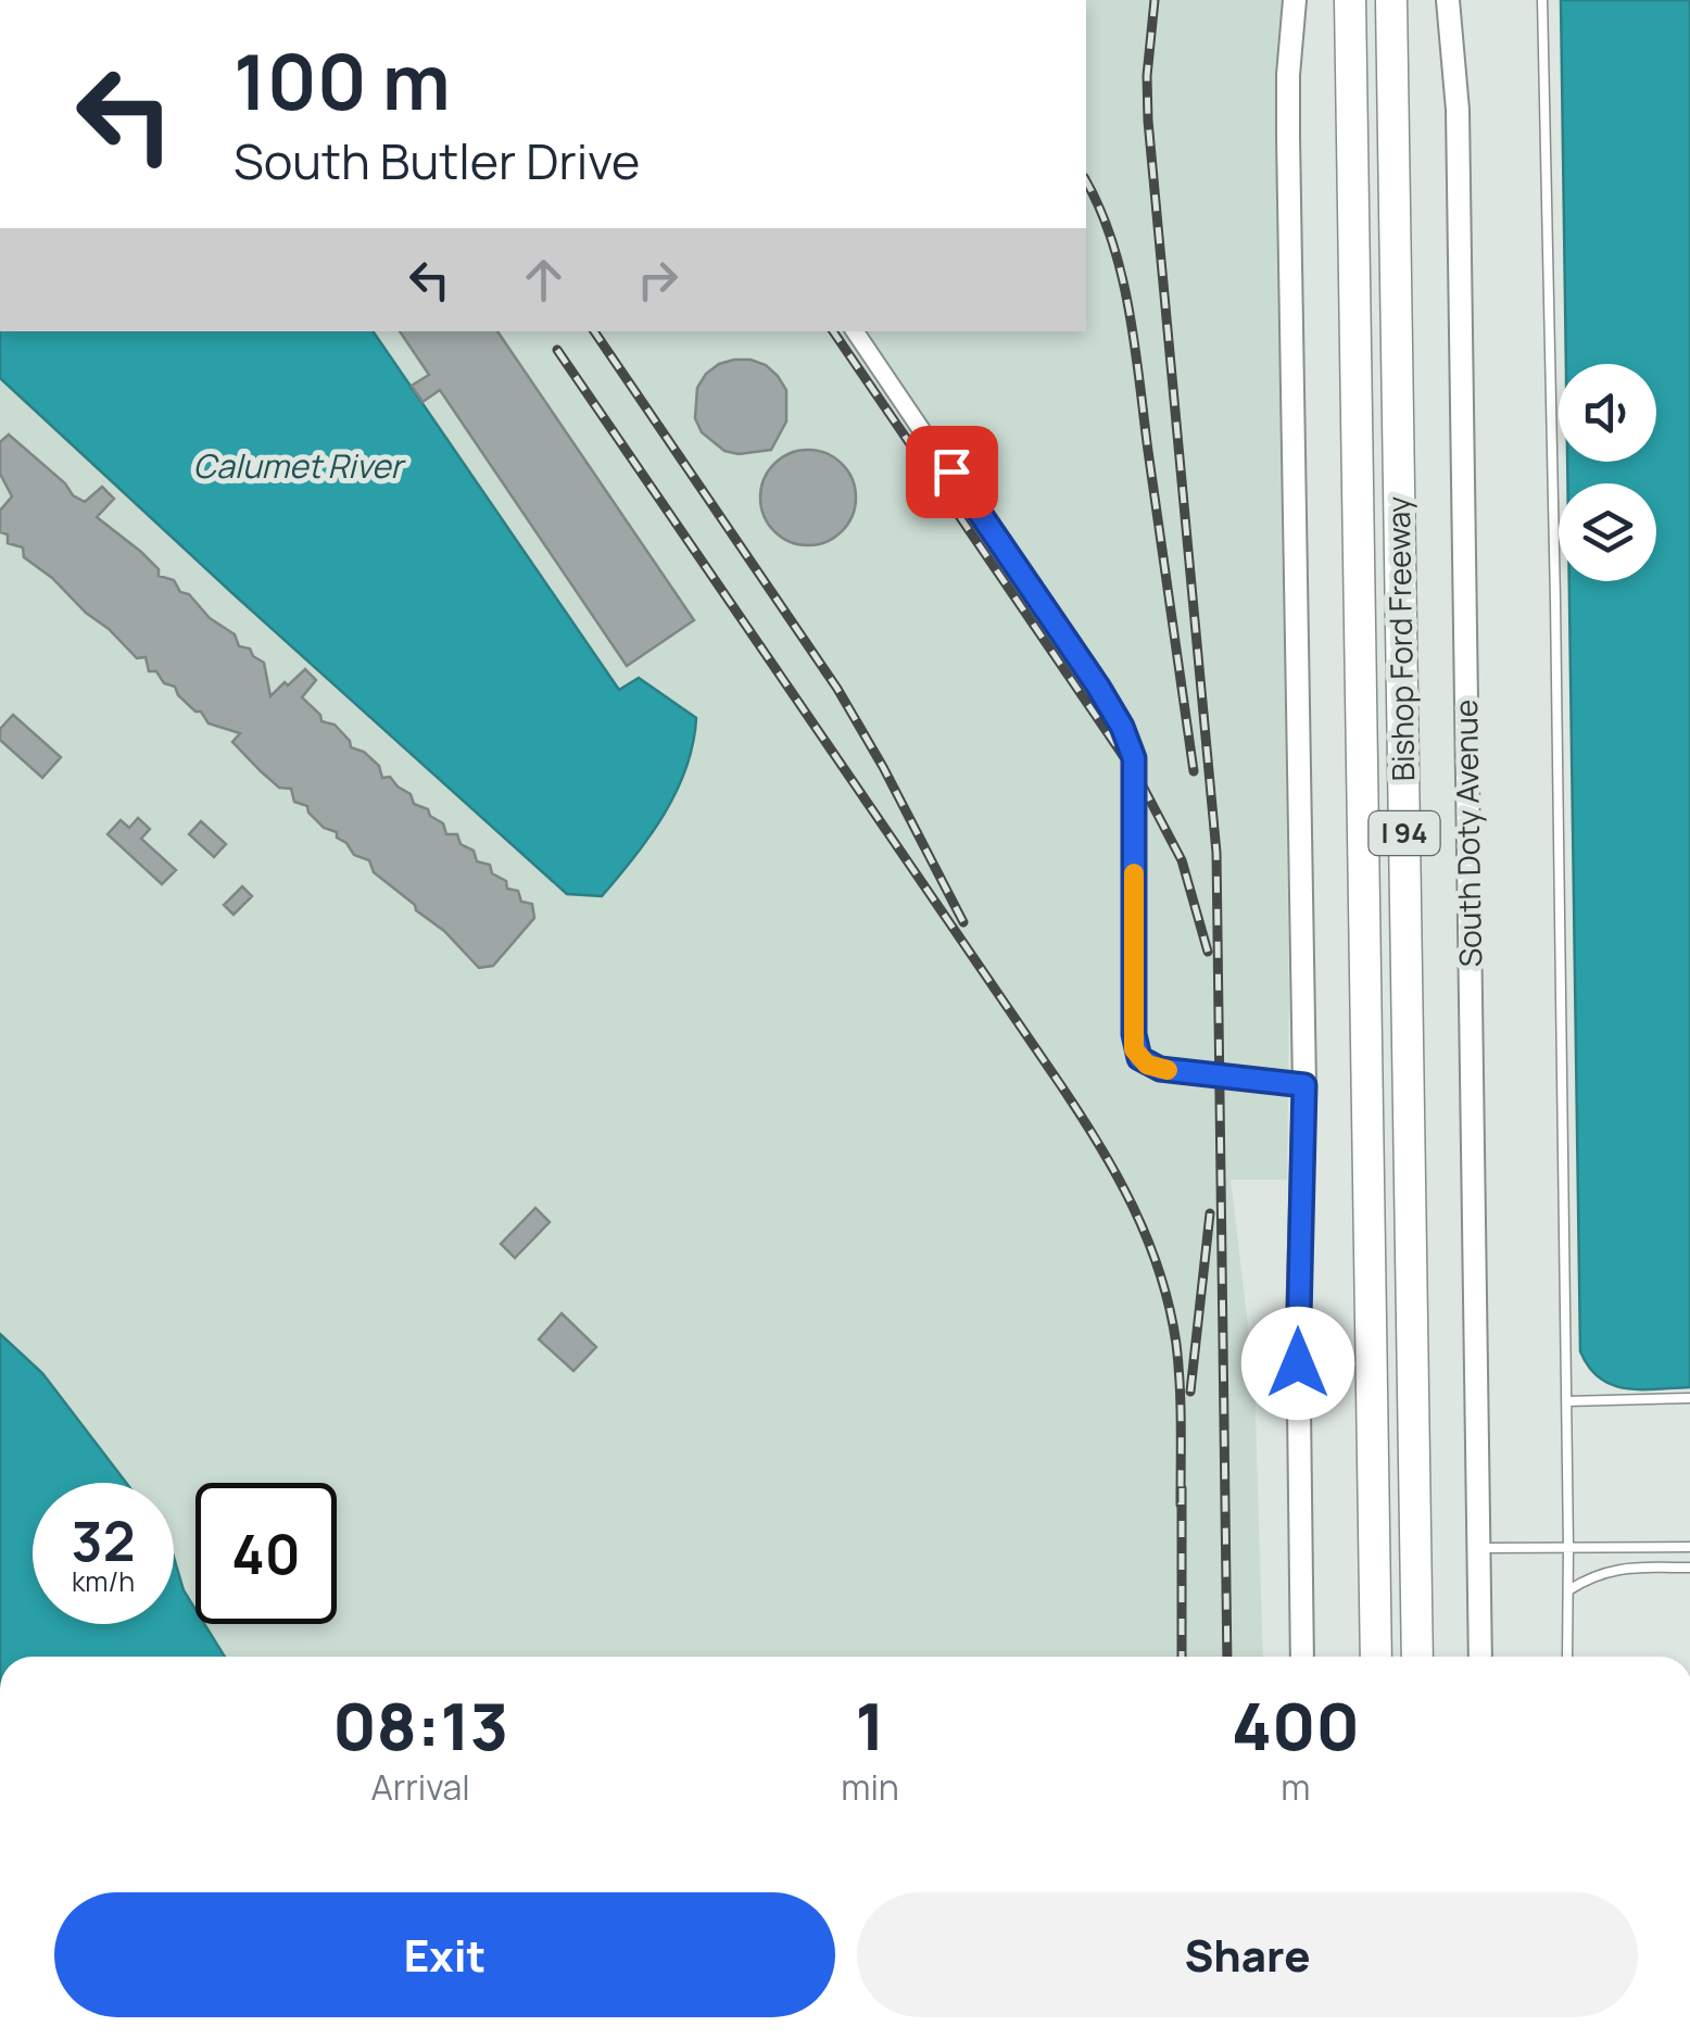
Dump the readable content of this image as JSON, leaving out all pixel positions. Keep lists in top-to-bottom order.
{
  "streets": {
    "highway": ["Bishop Ford Freeway", "I 94"],
    "street": ["South Doty Avenue"]
  },
  "water": ["Calumet River"],
  "page": {
    "turn": ["100 m", "South Butler Drive"],
    "speed": "32 km/h",
    "limit": "40",
    "eta": [
      "08:13",
      "Arrival",
      "1",
      "min",
      "400",
      "m"
    ],
    "buttons": ["Exit", "Share"]
  }
}
